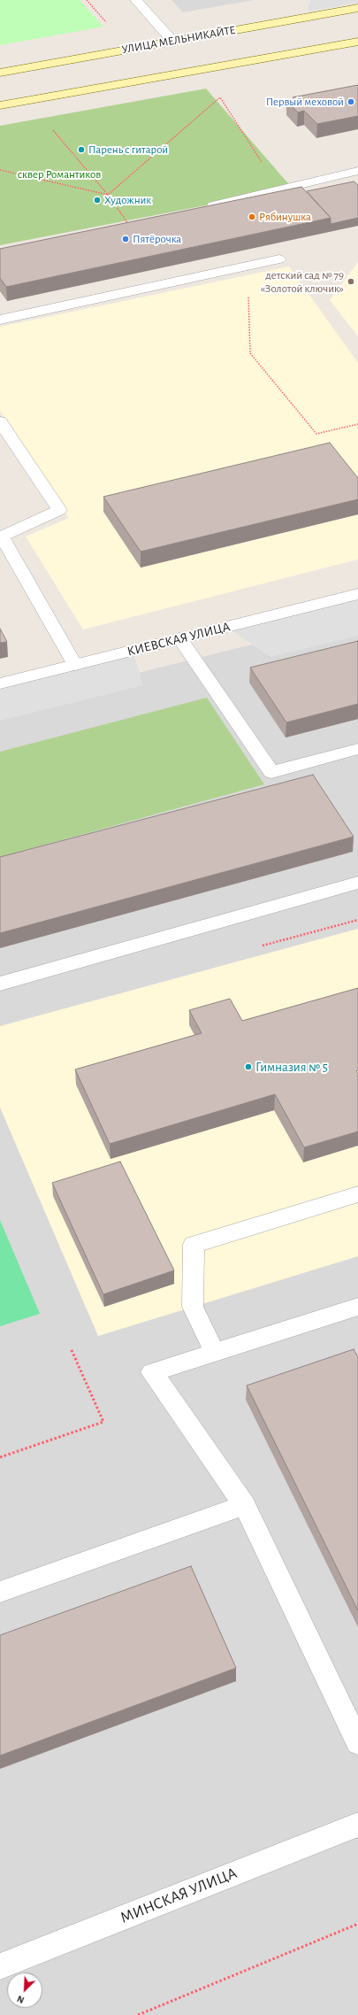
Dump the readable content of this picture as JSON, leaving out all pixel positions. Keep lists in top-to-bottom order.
{
  "streets": {
    "main road": ["УЛИЦА МЕЛЬНИКАЙТЕ"],
    "street": ["КИЕВСКАЯ УЛИЦА", "МИНСКАЯ УЛИЦА"]
  },
  "parks": ["сквер Романтиков"],
  "places": [
    "Первый меховой",
    "Парень с гитарой",
    "Художник",
    "Рябинушка",
    "Пятёрочка",
    "детский сад № 79 «Золотой ключик»",
    "Гимназия № 5"
  ],
  "north": "bottom left"
}
